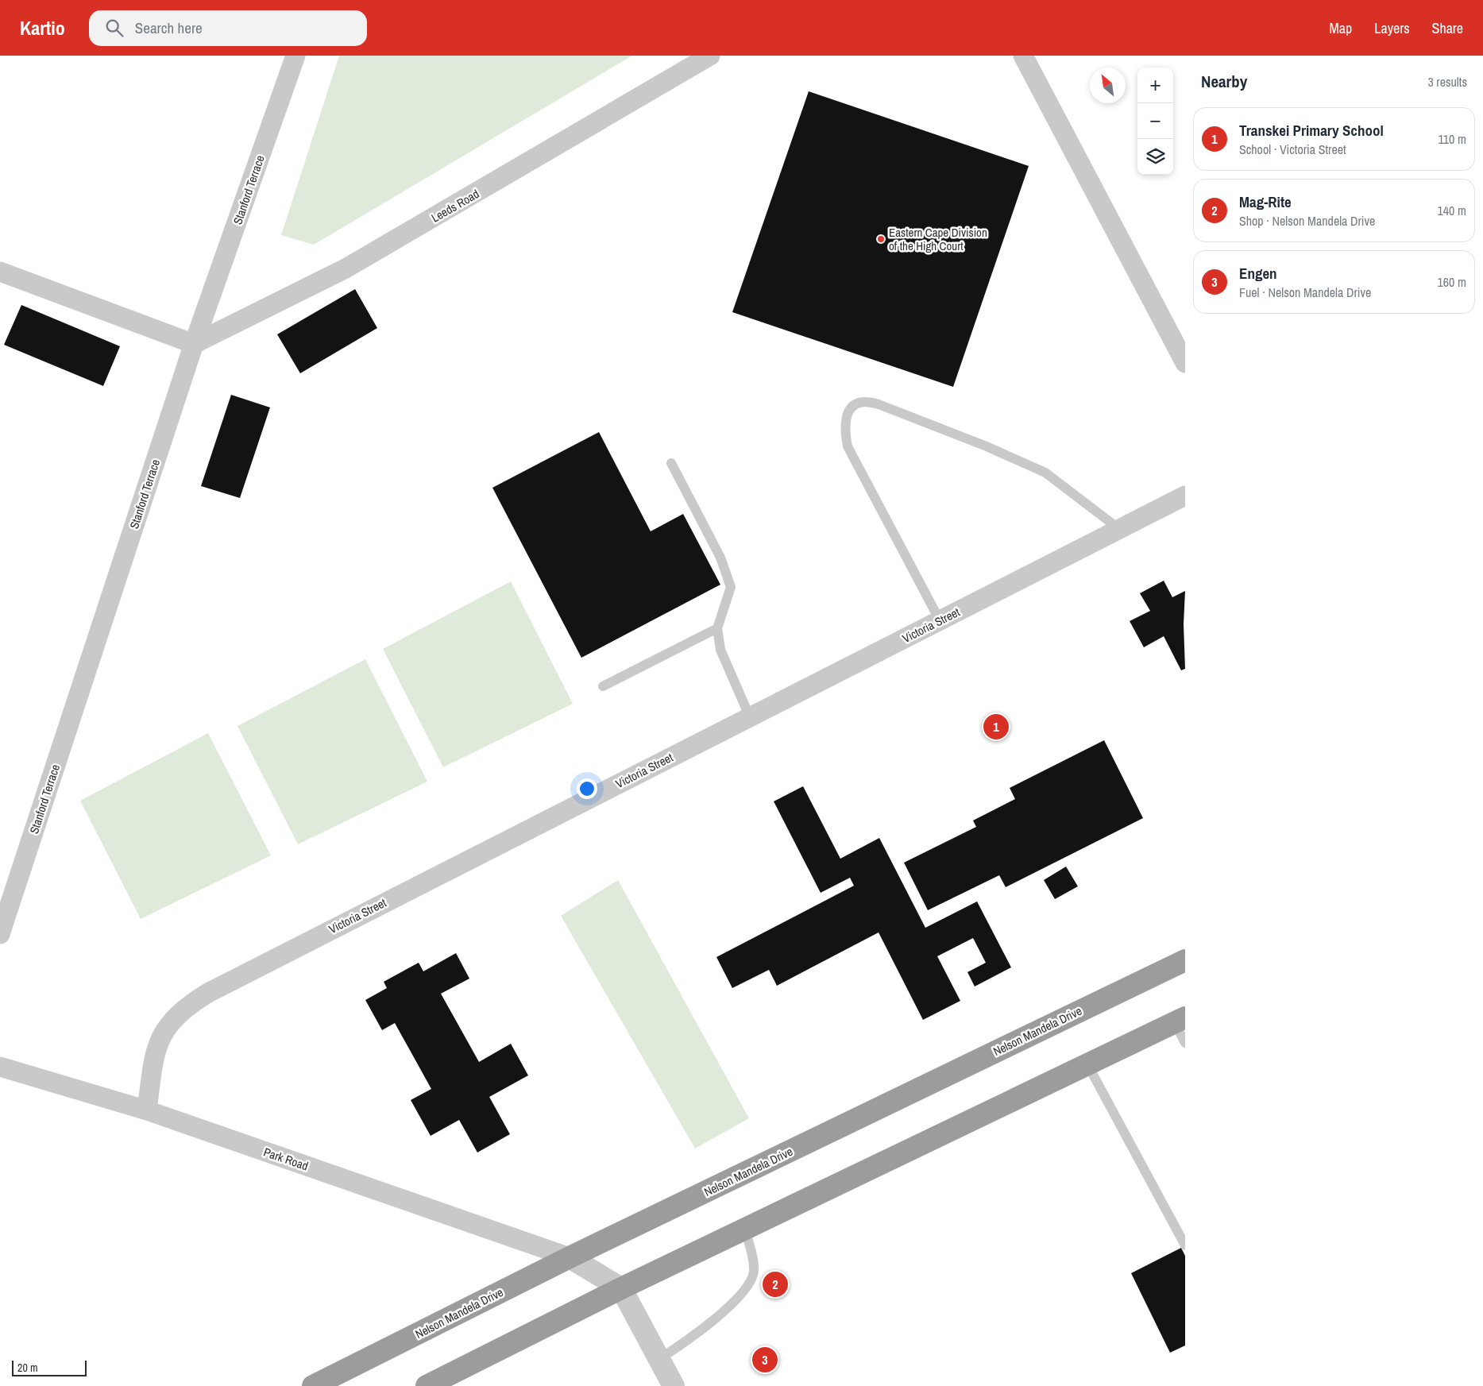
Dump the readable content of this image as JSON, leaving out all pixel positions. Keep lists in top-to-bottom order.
{
  "streets": {
    "highway": ["Nelson Mandela Drive"],
    "street": [
      "Stanford Terrace",
      "Leeds Road",
      "Victoria Street",
      "Park Road"
    ]
  },
  "crossings": [
    ["Stanford Terrace", "Leeds Road"],
    ["Victoria Street", "Park Road"],
    ["Nelson Mandela Drive", "Park Road"]
  ],
  "places": ["Eastern Cape Division of the High Court"],
  "scale_bar": "20 m",
  "north": "top left",
  "page": {
    "header": "Kartio",
    "search": "Search here",
    "nav": ["Map", "Layers", "Share"],
    "heading": ["Nearby", "3 results"],
    "map_buttons": ["+", "−"],
    "list": [
      {
        "mark": "1",
        "name": "Transkei Primary School",
        "note": "School · Victoria Street",
        "value": "110 m"
      },
      {
        "mark": "2",
        "name": "Mag-Rite",
        "note": "Shop · Nelson Mandela Drive",
        "value": "140 m"
      },
      {
        "mark": "3",
        "name": "Engen",
        "note": "Fuel · Nelson Mandela Drive",
        "value": "160 m"
      }
    ],
    "pins": ["1", "2", "3"],
    "scale": "20 m"
  }
}
